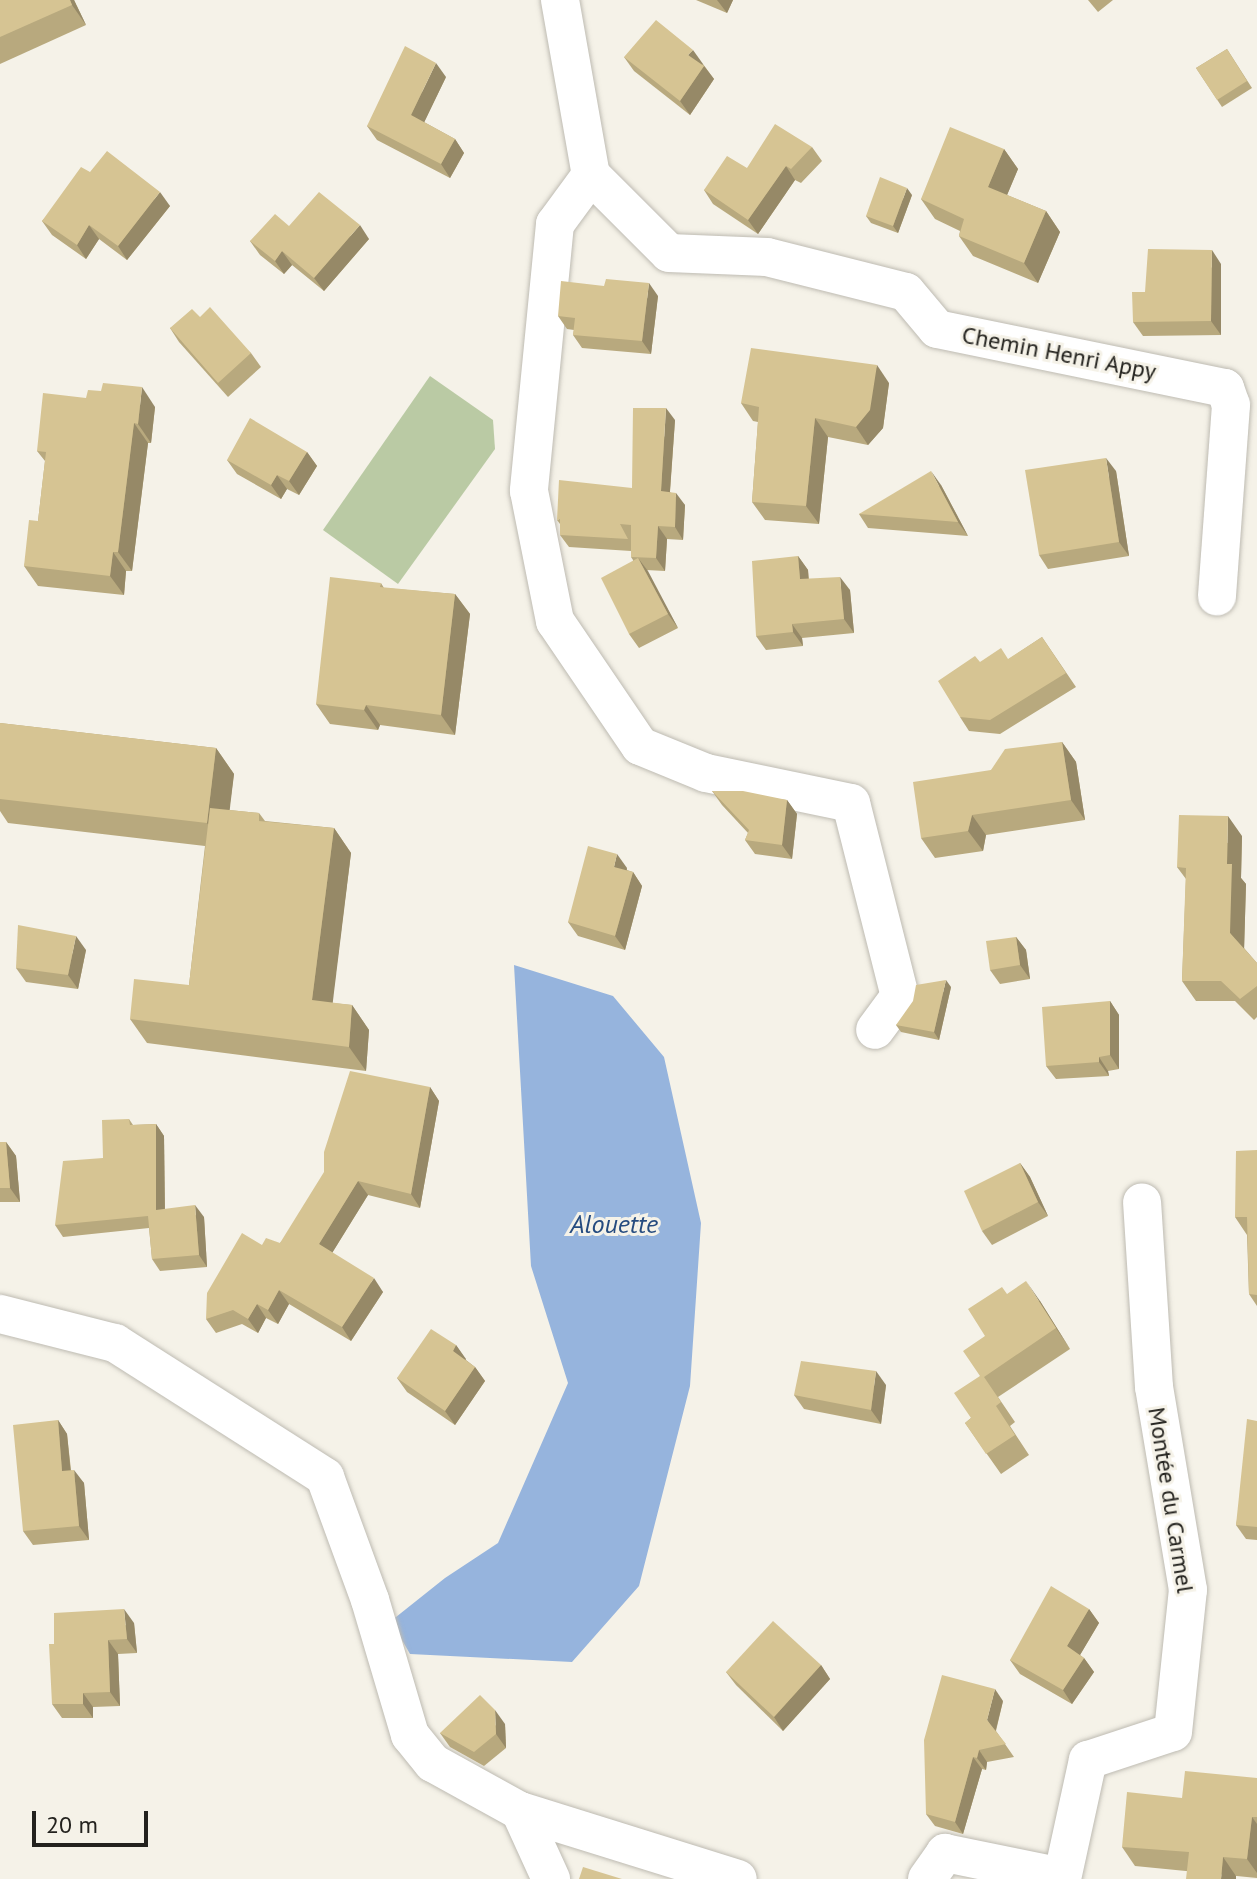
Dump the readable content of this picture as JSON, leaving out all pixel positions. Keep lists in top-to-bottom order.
{
  "streets": {
    "street": ["Chemin Henri Appy", "Montée du Carmel"]
  },
  "water": ["Alouette"],
  "scale_bar": "20 m"
}
